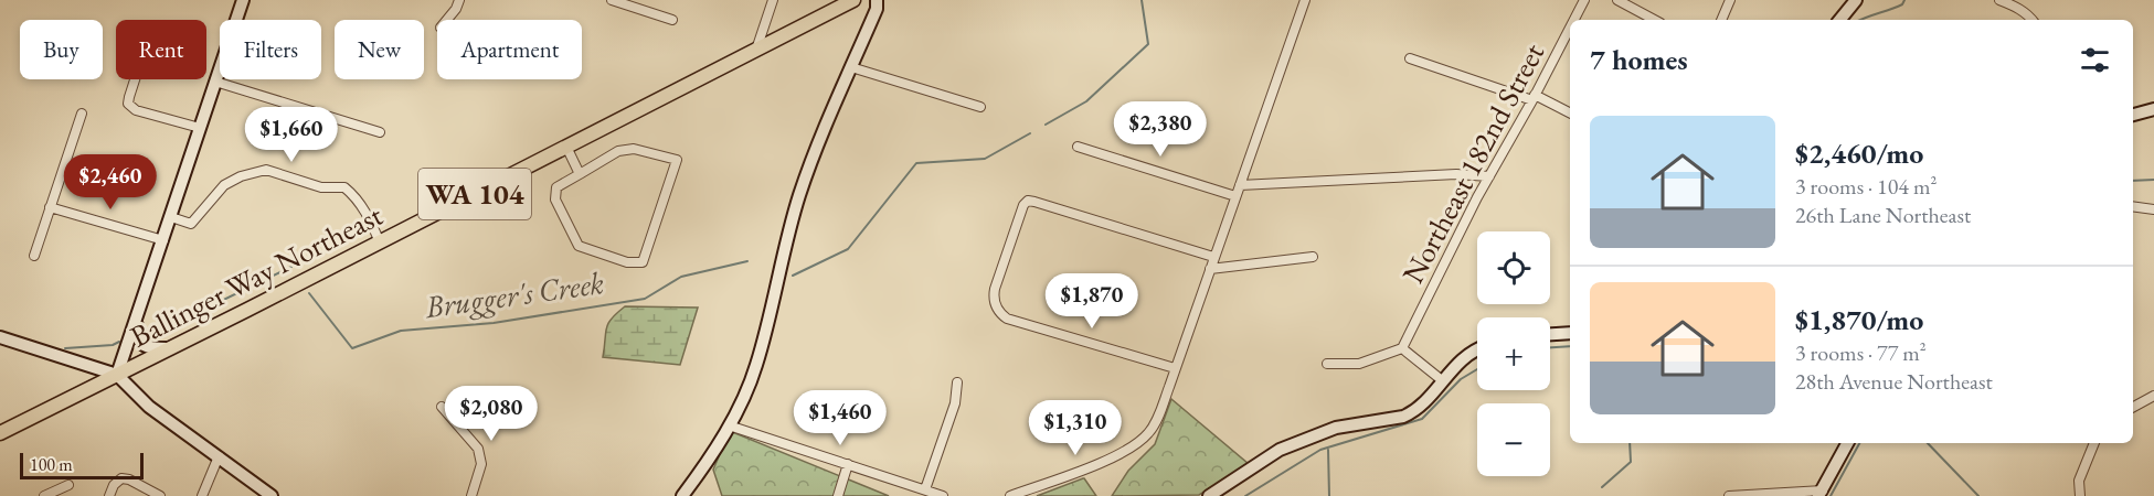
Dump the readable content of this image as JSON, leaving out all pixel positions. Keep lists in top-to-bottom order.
{
  "streets": {
    "main road": ["WA 104", "Ballinger Way Northeast"],
    "street": ["Northeast 182nd Street"]
  },
  "water": ["Brugger's Creek"],
  "scale_bar": "100 m",
  "page": {
    "chip": [
      "Buy",
      "Rent",
      "Filters",
      "New",
      "Apartment"
    ],
    "heading": "7 homes",
    "list": [
      {
        "name": "$2,460/mo",
        "note": "3 rooms · 104 m² · 26th Lane Northeast"
      },
      {
        "name": "$1,870/mo",
        "note": "3 rooms · 77 m² · 28th Avenue Northeast"
      }
    ],
    "price": [
      "$2,380",
      "$1,660",
      "$2,460",
      "$1,870",
      "$2,080",
      "$1,460",
      "$1,310"
    ],
    "map_buttons": ["+", "−"],
    "scale": "100 m"
  }
}
